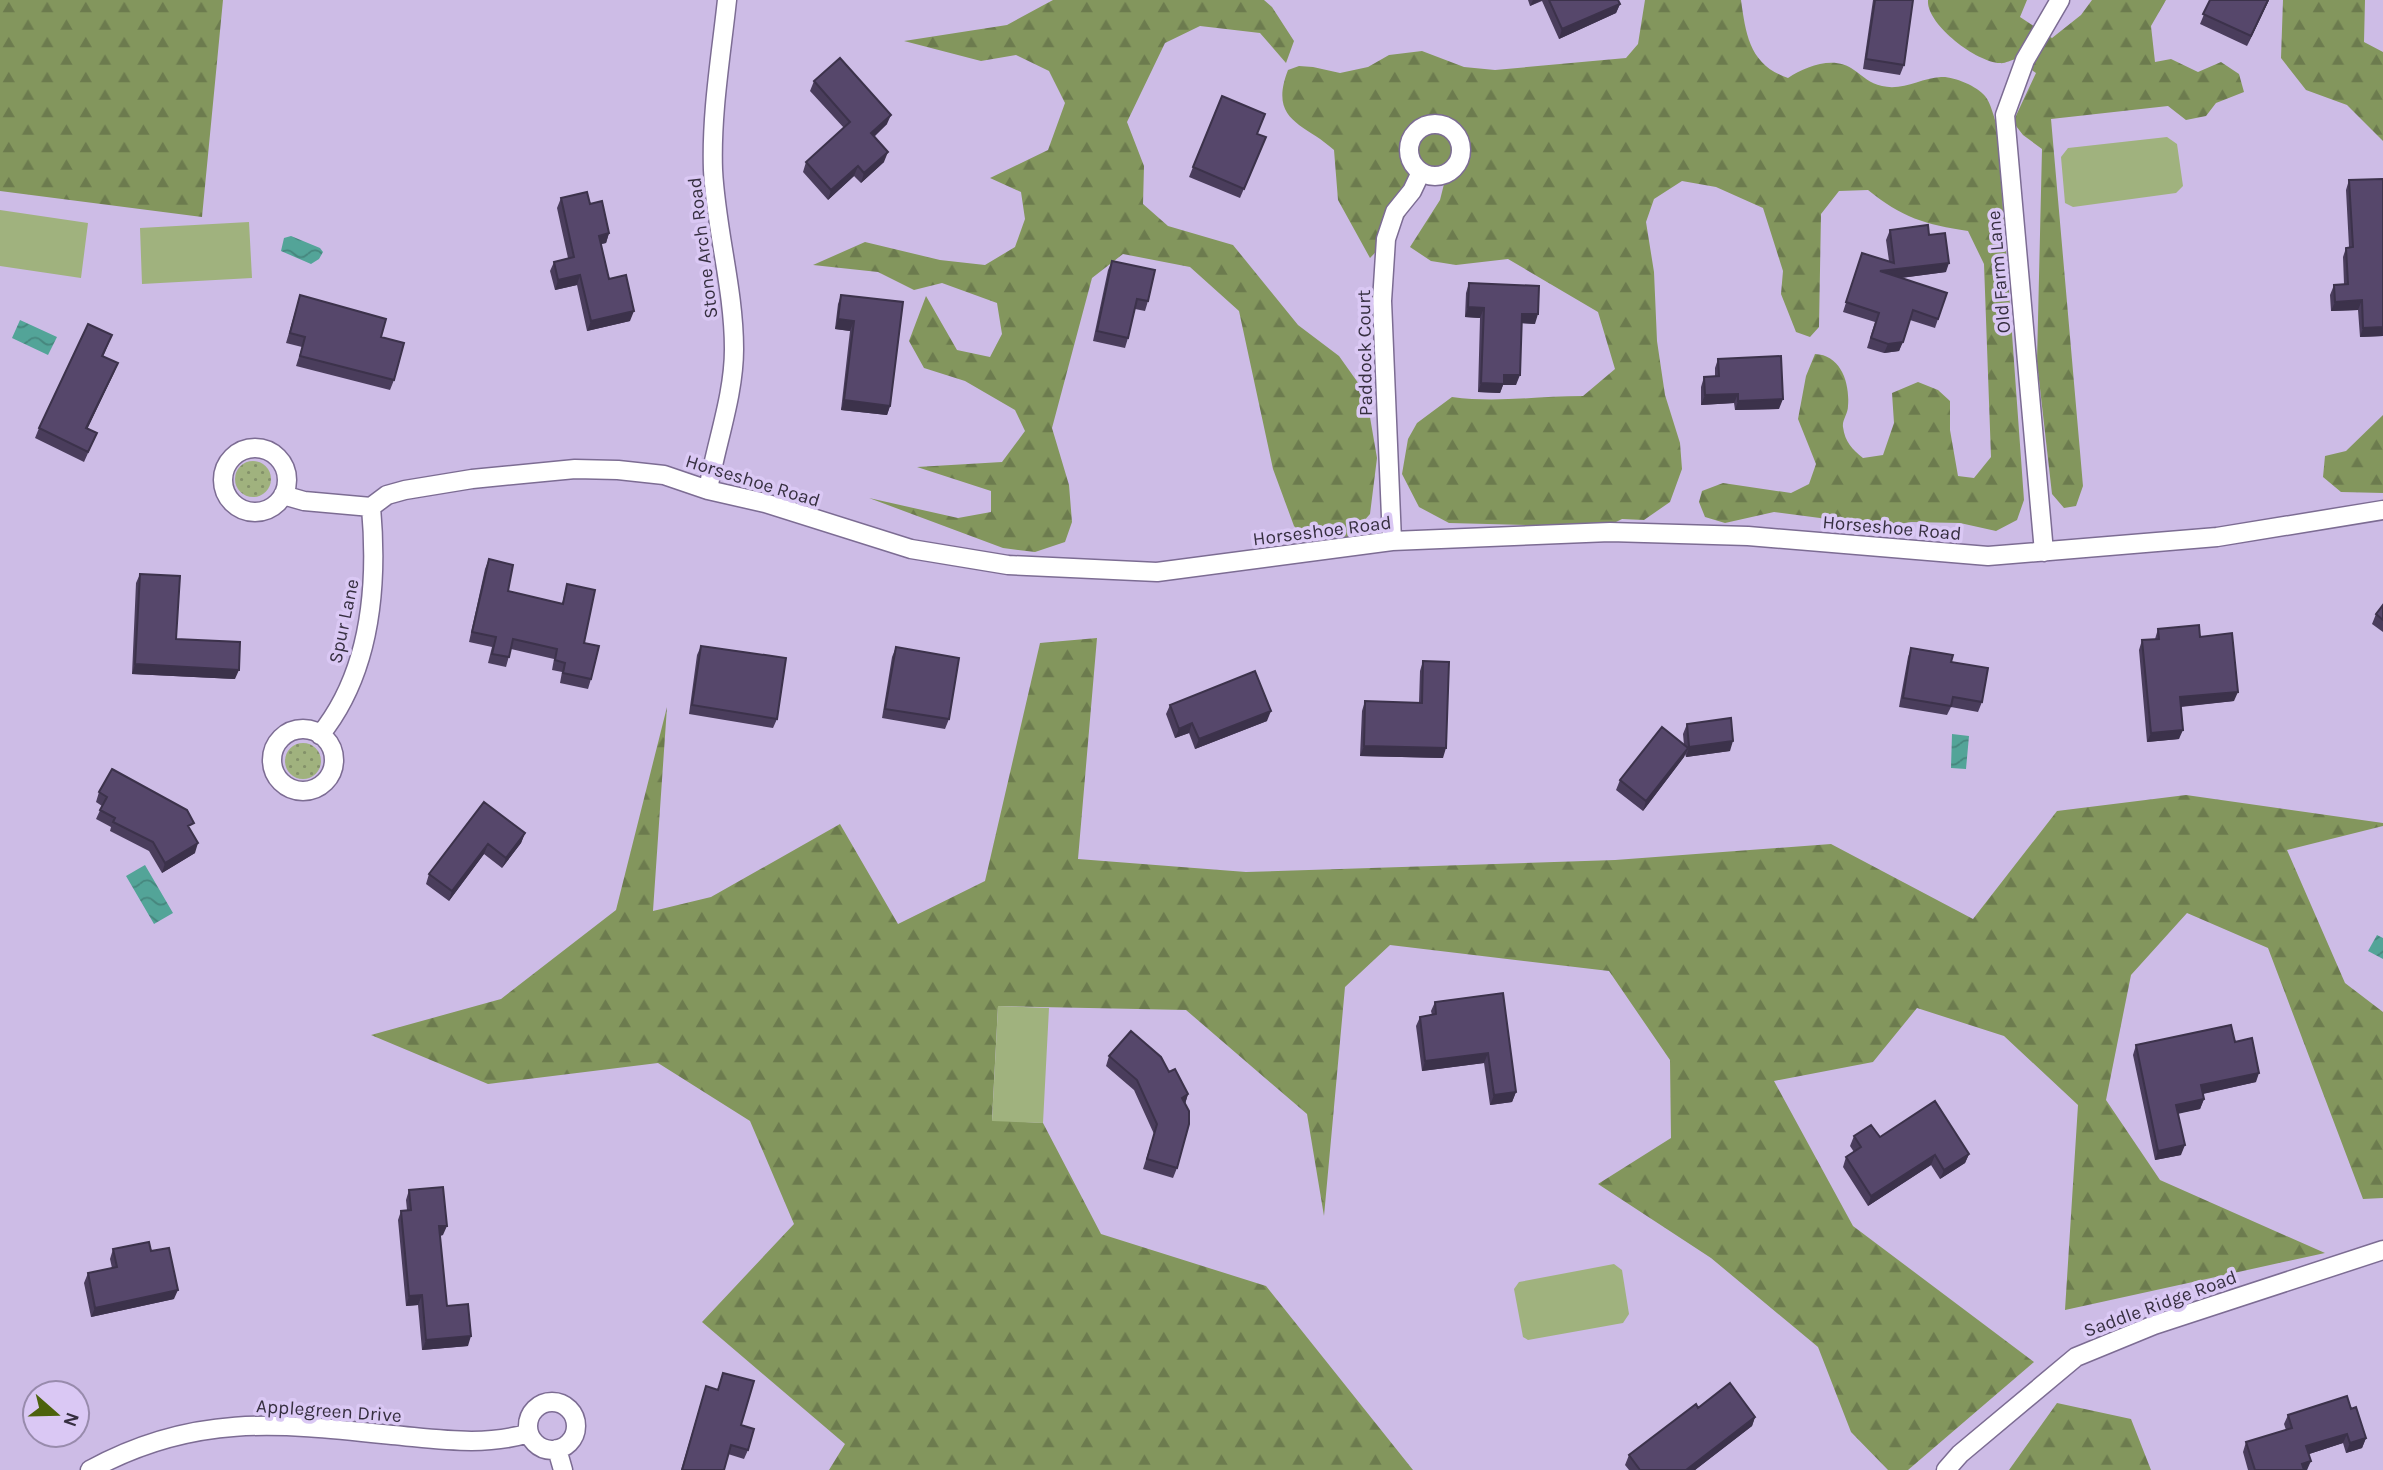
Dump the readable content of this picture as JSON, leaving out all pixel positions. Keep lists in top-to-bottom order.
{
  "streets": {
    "street": [
      "Stone Arch Road",
      "Old Farm Lane",
      "Paddock Court",
      "Horseshoe Road",
      "Spur Lane",
      "Saddle Ridge Road",
      "Applegreen Drive"
    ]
  },
  "crossings": [
    ["Stone Arch Road", "Horseshoe Road"],
    ["Old Farm Lane", "Horseshoe Road"],
    ["Paddock Court", "Horseshoe Road"],
    ["Horseshoe Road", "Spur Lane"]
  ],
  "north": "right"
}
